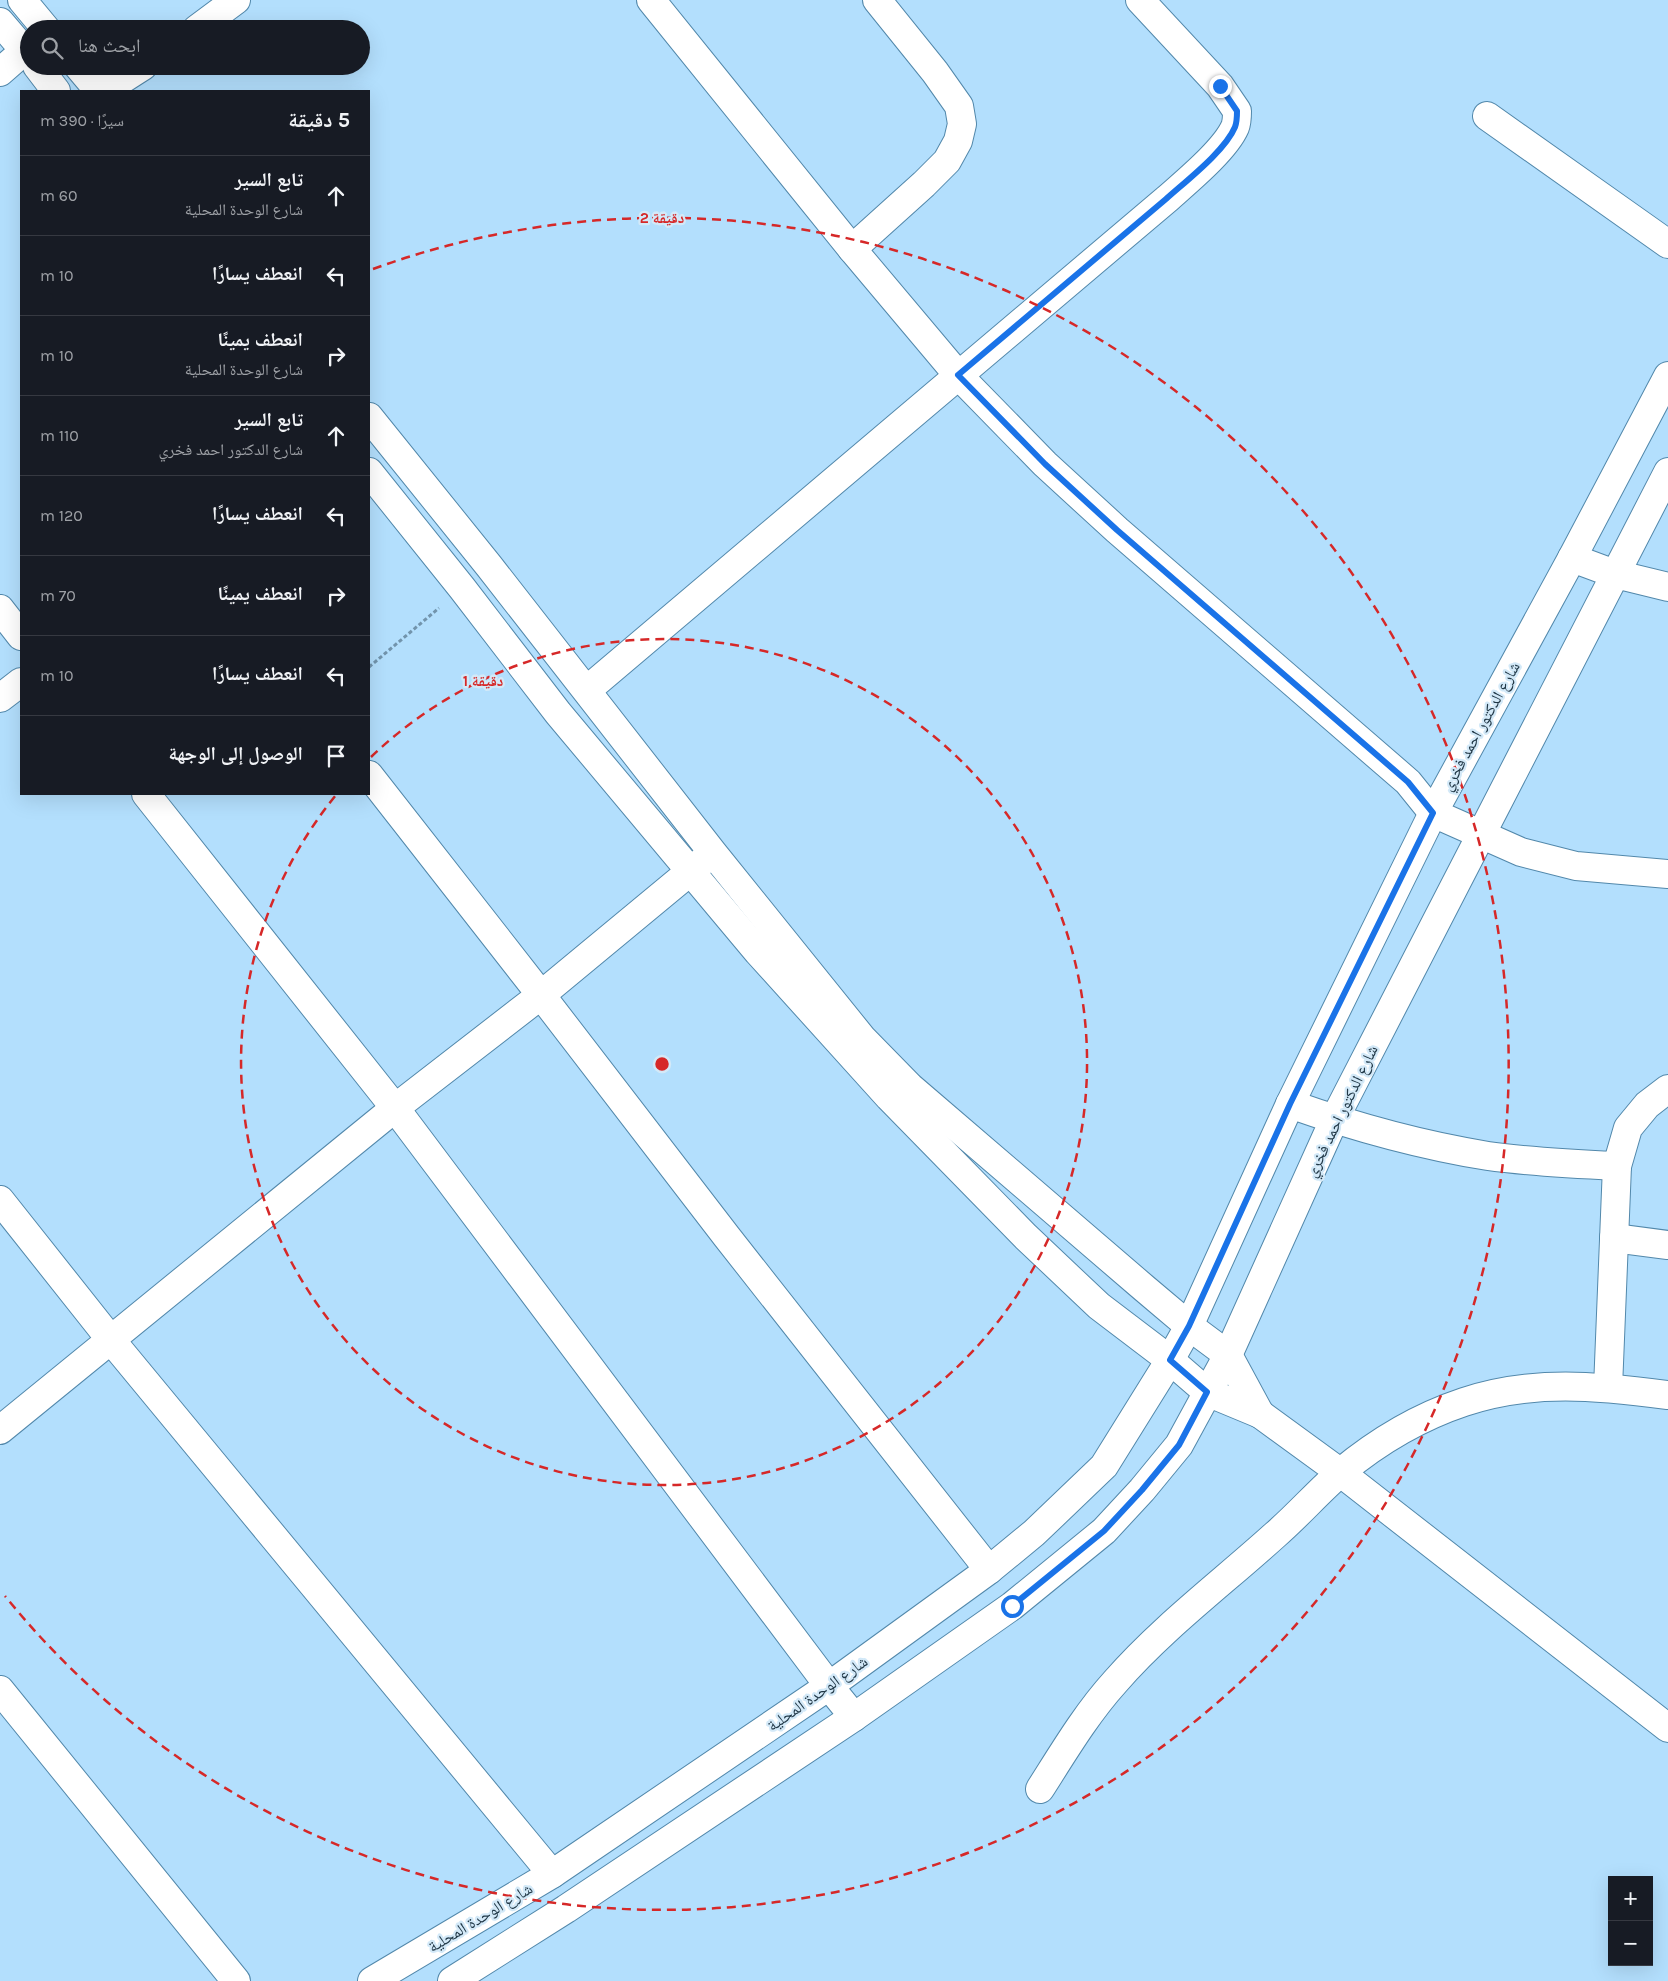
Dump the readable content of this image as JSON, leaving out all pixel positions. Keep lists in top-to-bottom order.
{
  "streets": {
    "street": ["شارع الدكتور احمد فخري", "شارع الوحدة المحلية"]
  },
  "crossings": [
    ["شارع الدكتور احمد فخري", "شارع الوحدة المحلية"]
  ],
  "page": {
    "search": "ابحث هنا",
    "heading": ["5 دقيقة", "سيرًا · 390 m"],
    "list": [
      ["تابع السير", "شارع الوحدة المحلية", "60 m"],
      ["انعطف يسارًا", "10 m"],
      ["انعطف يمينًا", "شارع الوحدة المحلية", "10 m"],
      ["تابع السير", "شارع الدكتور احمد فخري", "110 m"],
      ["انعطف يسارًا", "120 m"],
      ["انعطف يمينًا", "70 m"],
      ["انعطف يسارًا", "10 m"],
      "الوصول إلى الوجهة"
    ],
    "map_buttons": ["+", "−"]
  },
  "rings": ["2 دقيقة", "1 دقيقة"]
}
